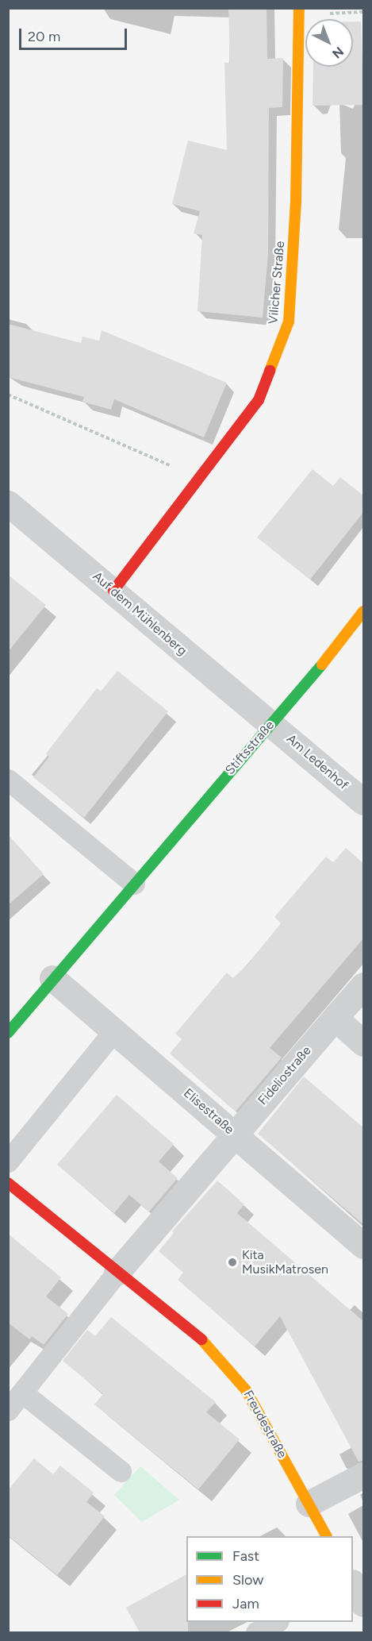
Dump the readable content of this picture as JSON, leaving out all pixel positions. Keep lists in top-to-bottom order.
{
  "streets": {
    "street": [
      "Vilicher Straße",
      "Auf dem Mühlenberg",
      "Stiftsstraße",
      "Am Ledenhof",
      "Fideliostraße",
      "Elisestraße",
      "Freudestraße"
    ]
  },
  "crossings": [
    ["Vilicher Straße", "Auf dem Mühlenberg"],
    ["Auf dem Mühlenberg", "Stiftsstraße"],
    ["Auf dem Mühlenberg", "Am Ledenhof"],
    ["Stiftsstraße", "Am Ledenhof"],
    ["Stiftsstraße", "Elisestraße"],
    ["Fideliostraße", "Elisestraße"]
  ],
  "places": ["Kita MusikMatrosen"],
  "legend": ["Fast", "Slow", "Jam"],
  "scale_bar": "20 m",
  "north": "bottom right"
}
